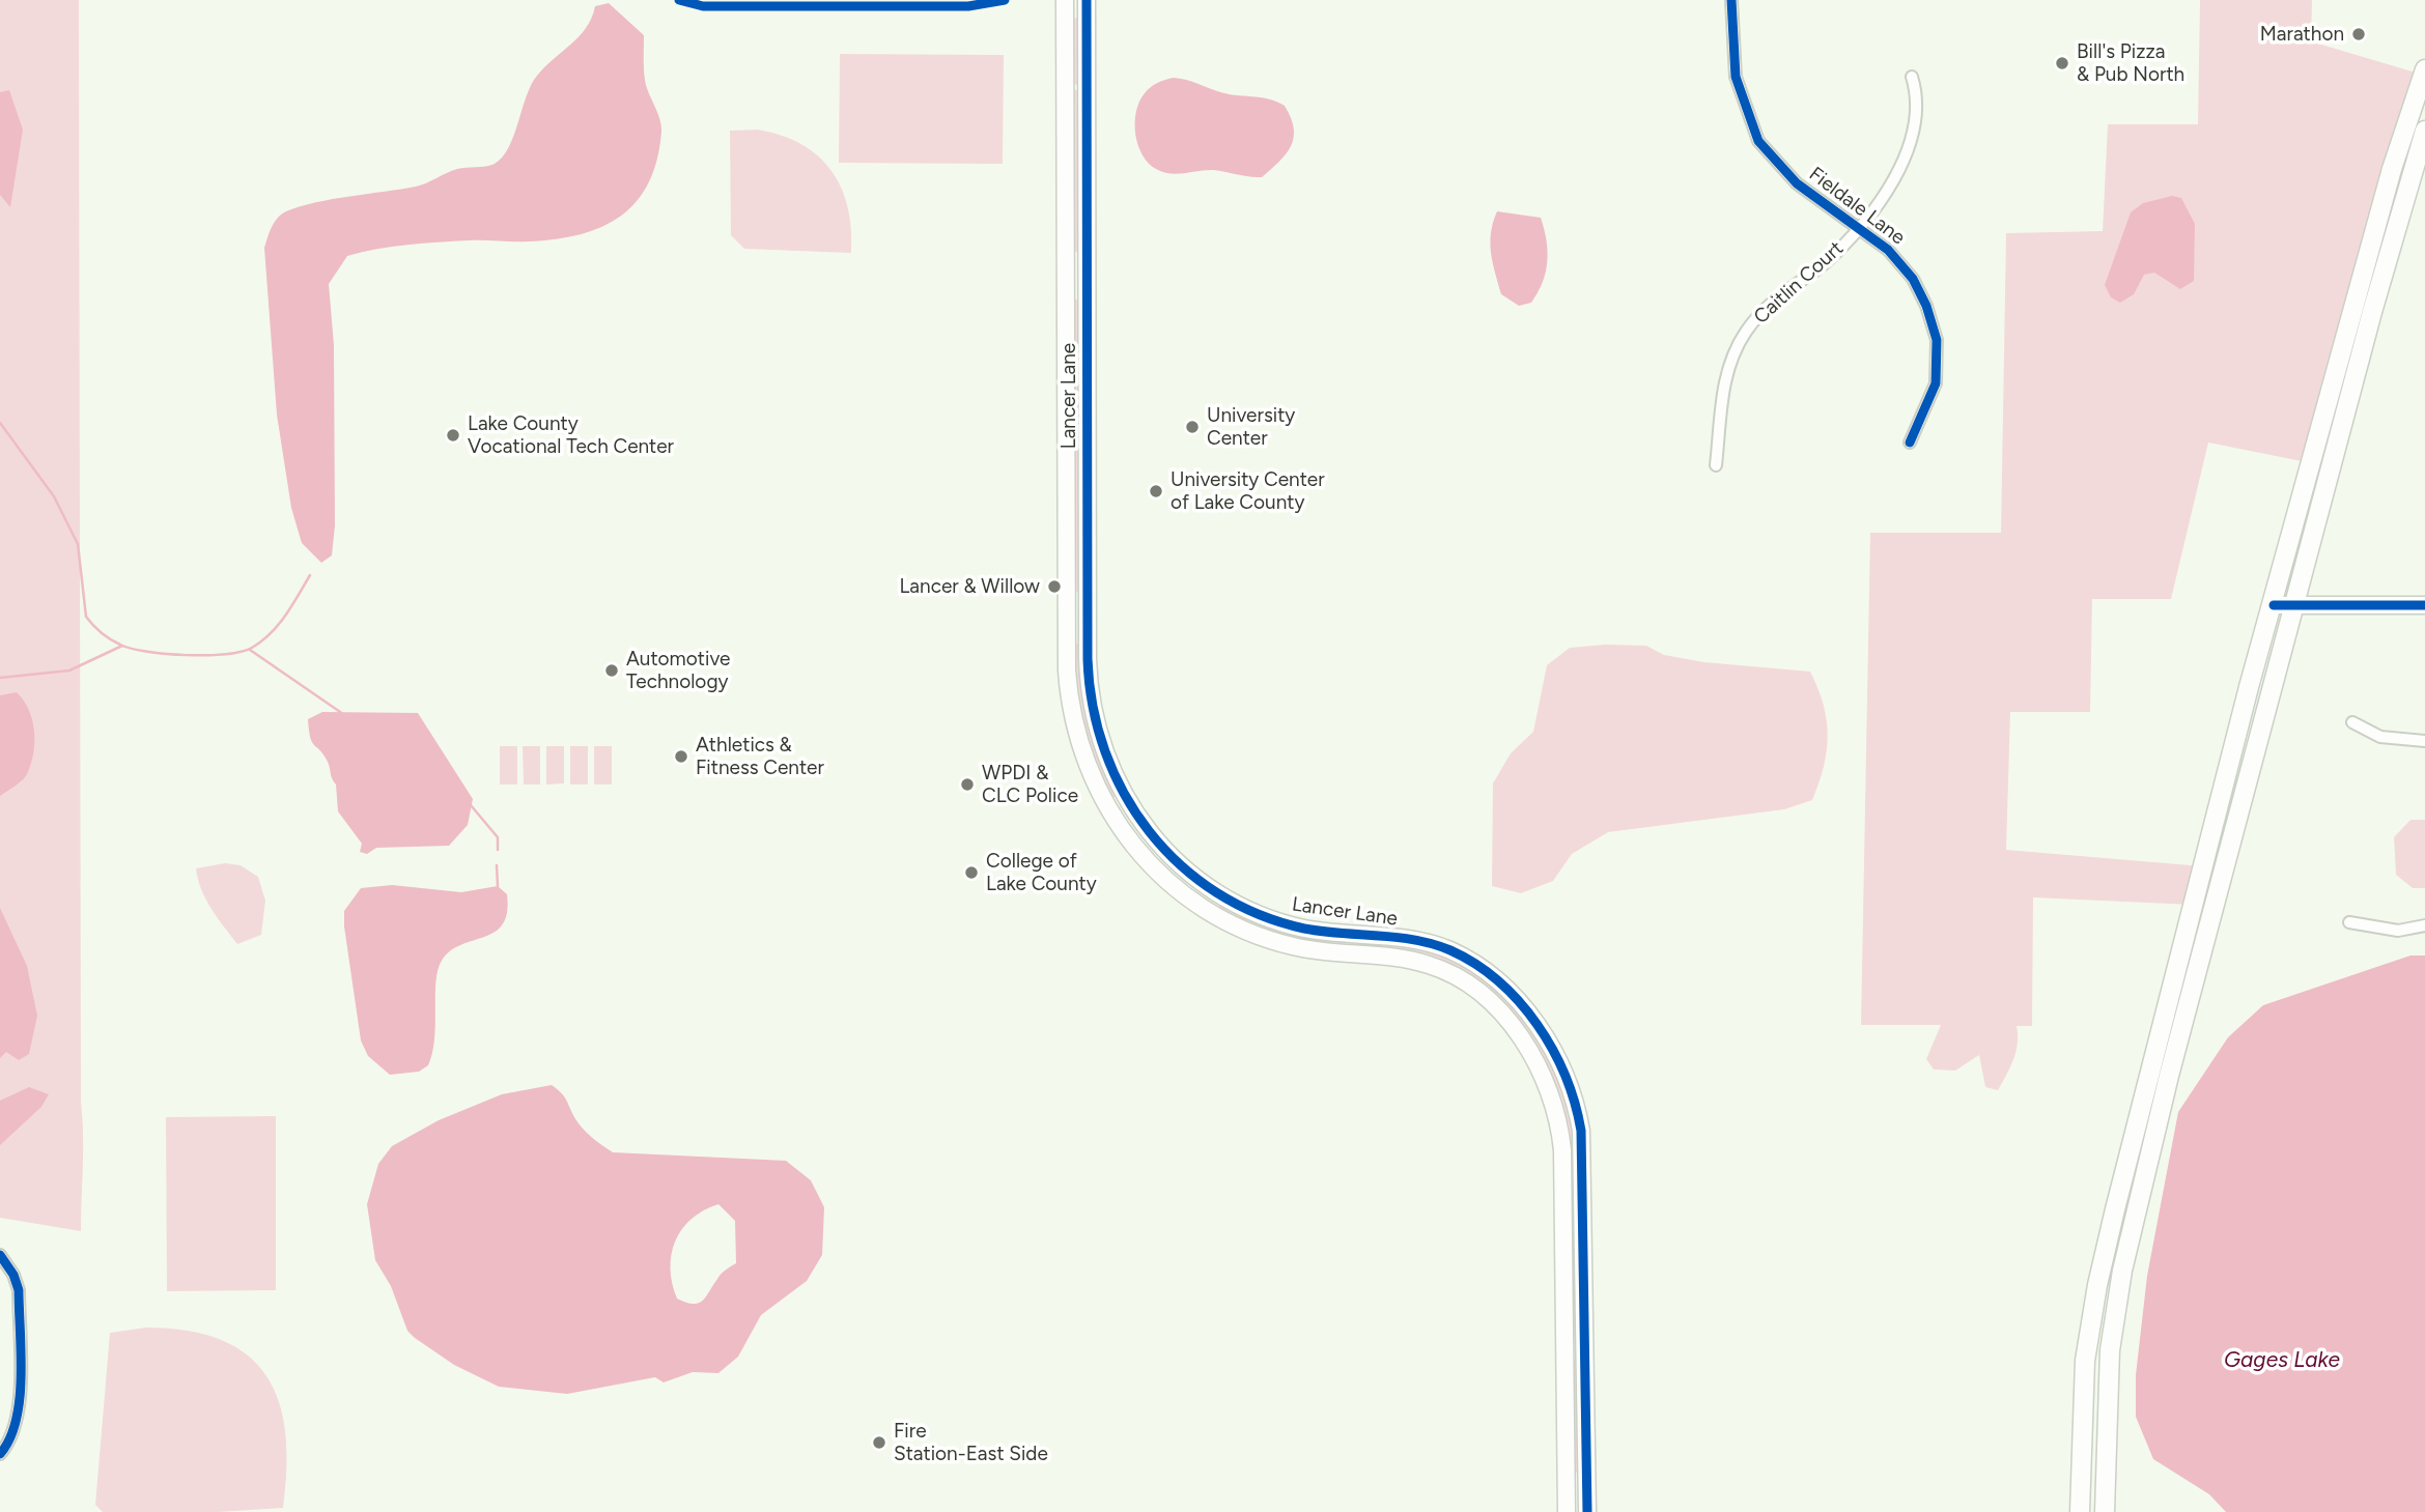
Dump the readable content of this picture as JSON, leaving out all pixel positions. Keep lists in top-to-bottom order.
{
  "streets": {
    "street": ["Fieldale Lane", "Caitlin Court", "Lancer Lane"]
  },
  "crossings": [
    ["Fieldale Lane", "Caitlin Court"]
  ],
  "water": ["Gages Lake"],
  "places": [
    "Marathon",
    "Bill's Pizza & Pub North",
    "University Center",
    "Lake County Vocational Tech Center",
    "University Center of Lake County",
    "Lancer & Willow",
    "Automotive Technology",
    "Athletics & Fitness Center",
    "WPDI & CLC Police",
    "College of Lake County",
    "Fire Station-East Side"
  ]
}
